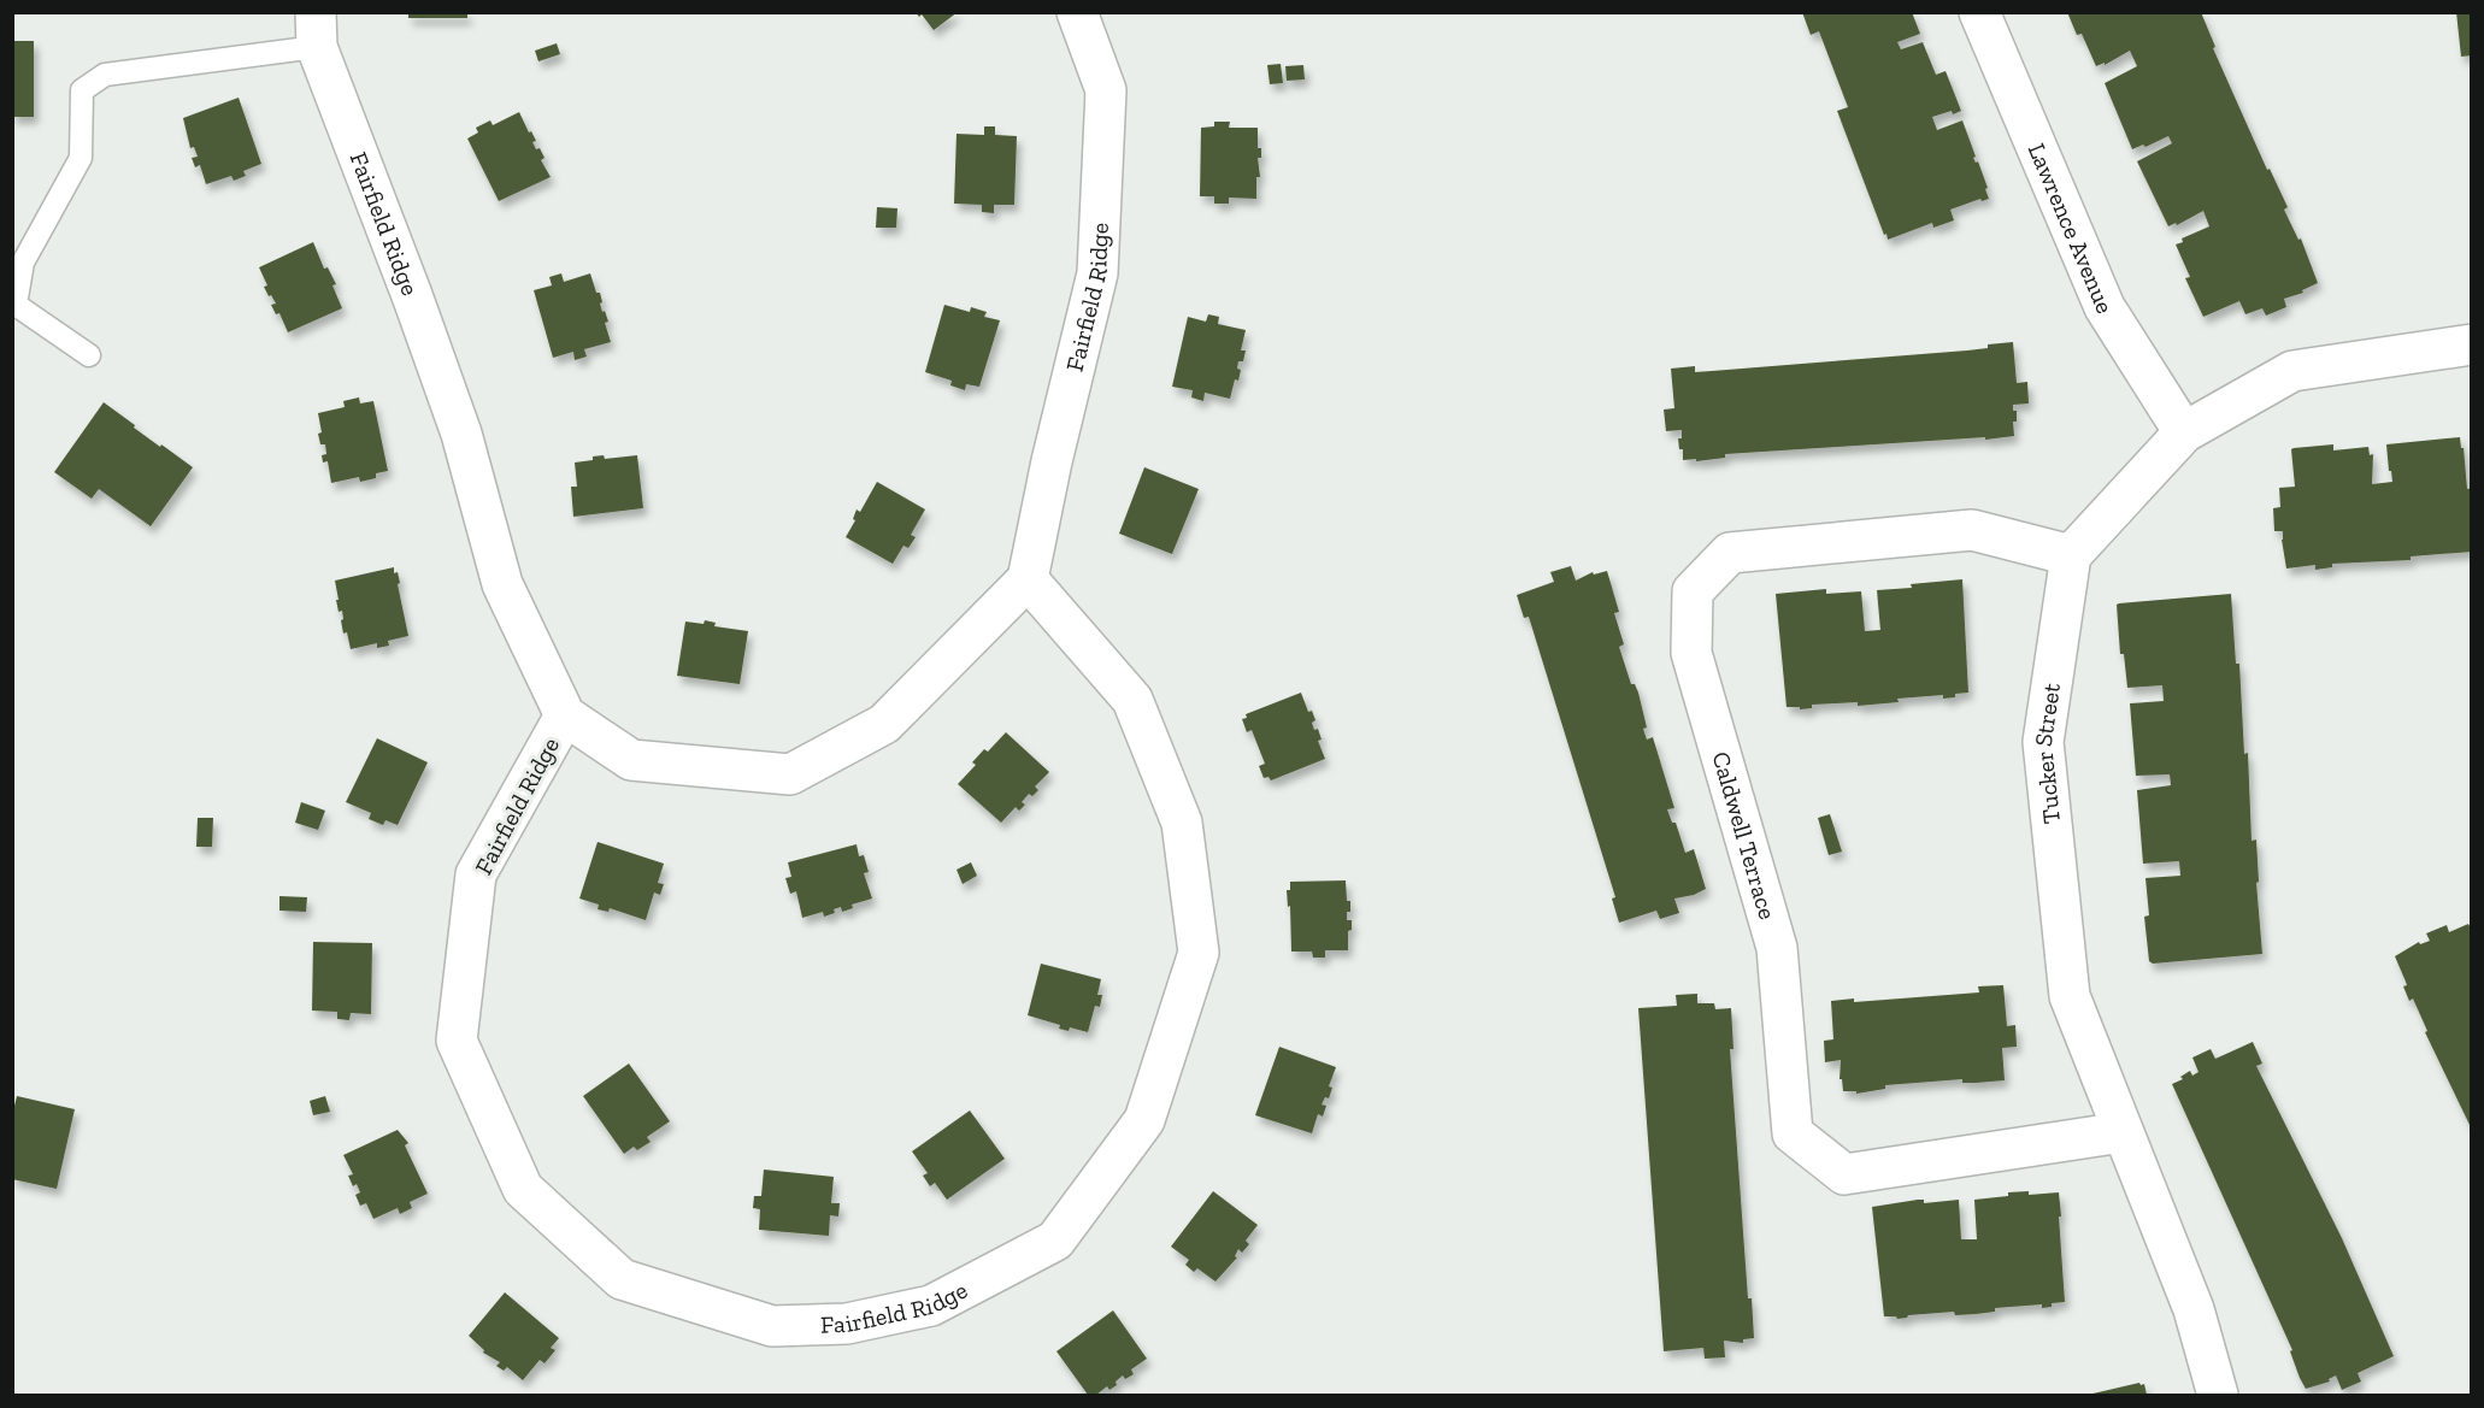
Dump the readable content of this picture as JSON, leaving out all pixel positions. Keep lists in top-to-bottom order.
{
  "streets": {
    "street": [
      "Fairfield Ridge",
      "Lawrence Avenue",
      "Tucker Street",
      "Caldwell Terrace"
    ]
  },
  "crossings": [
    ["Tucker Street", "Caldwell Terrace"]
  ]
}
